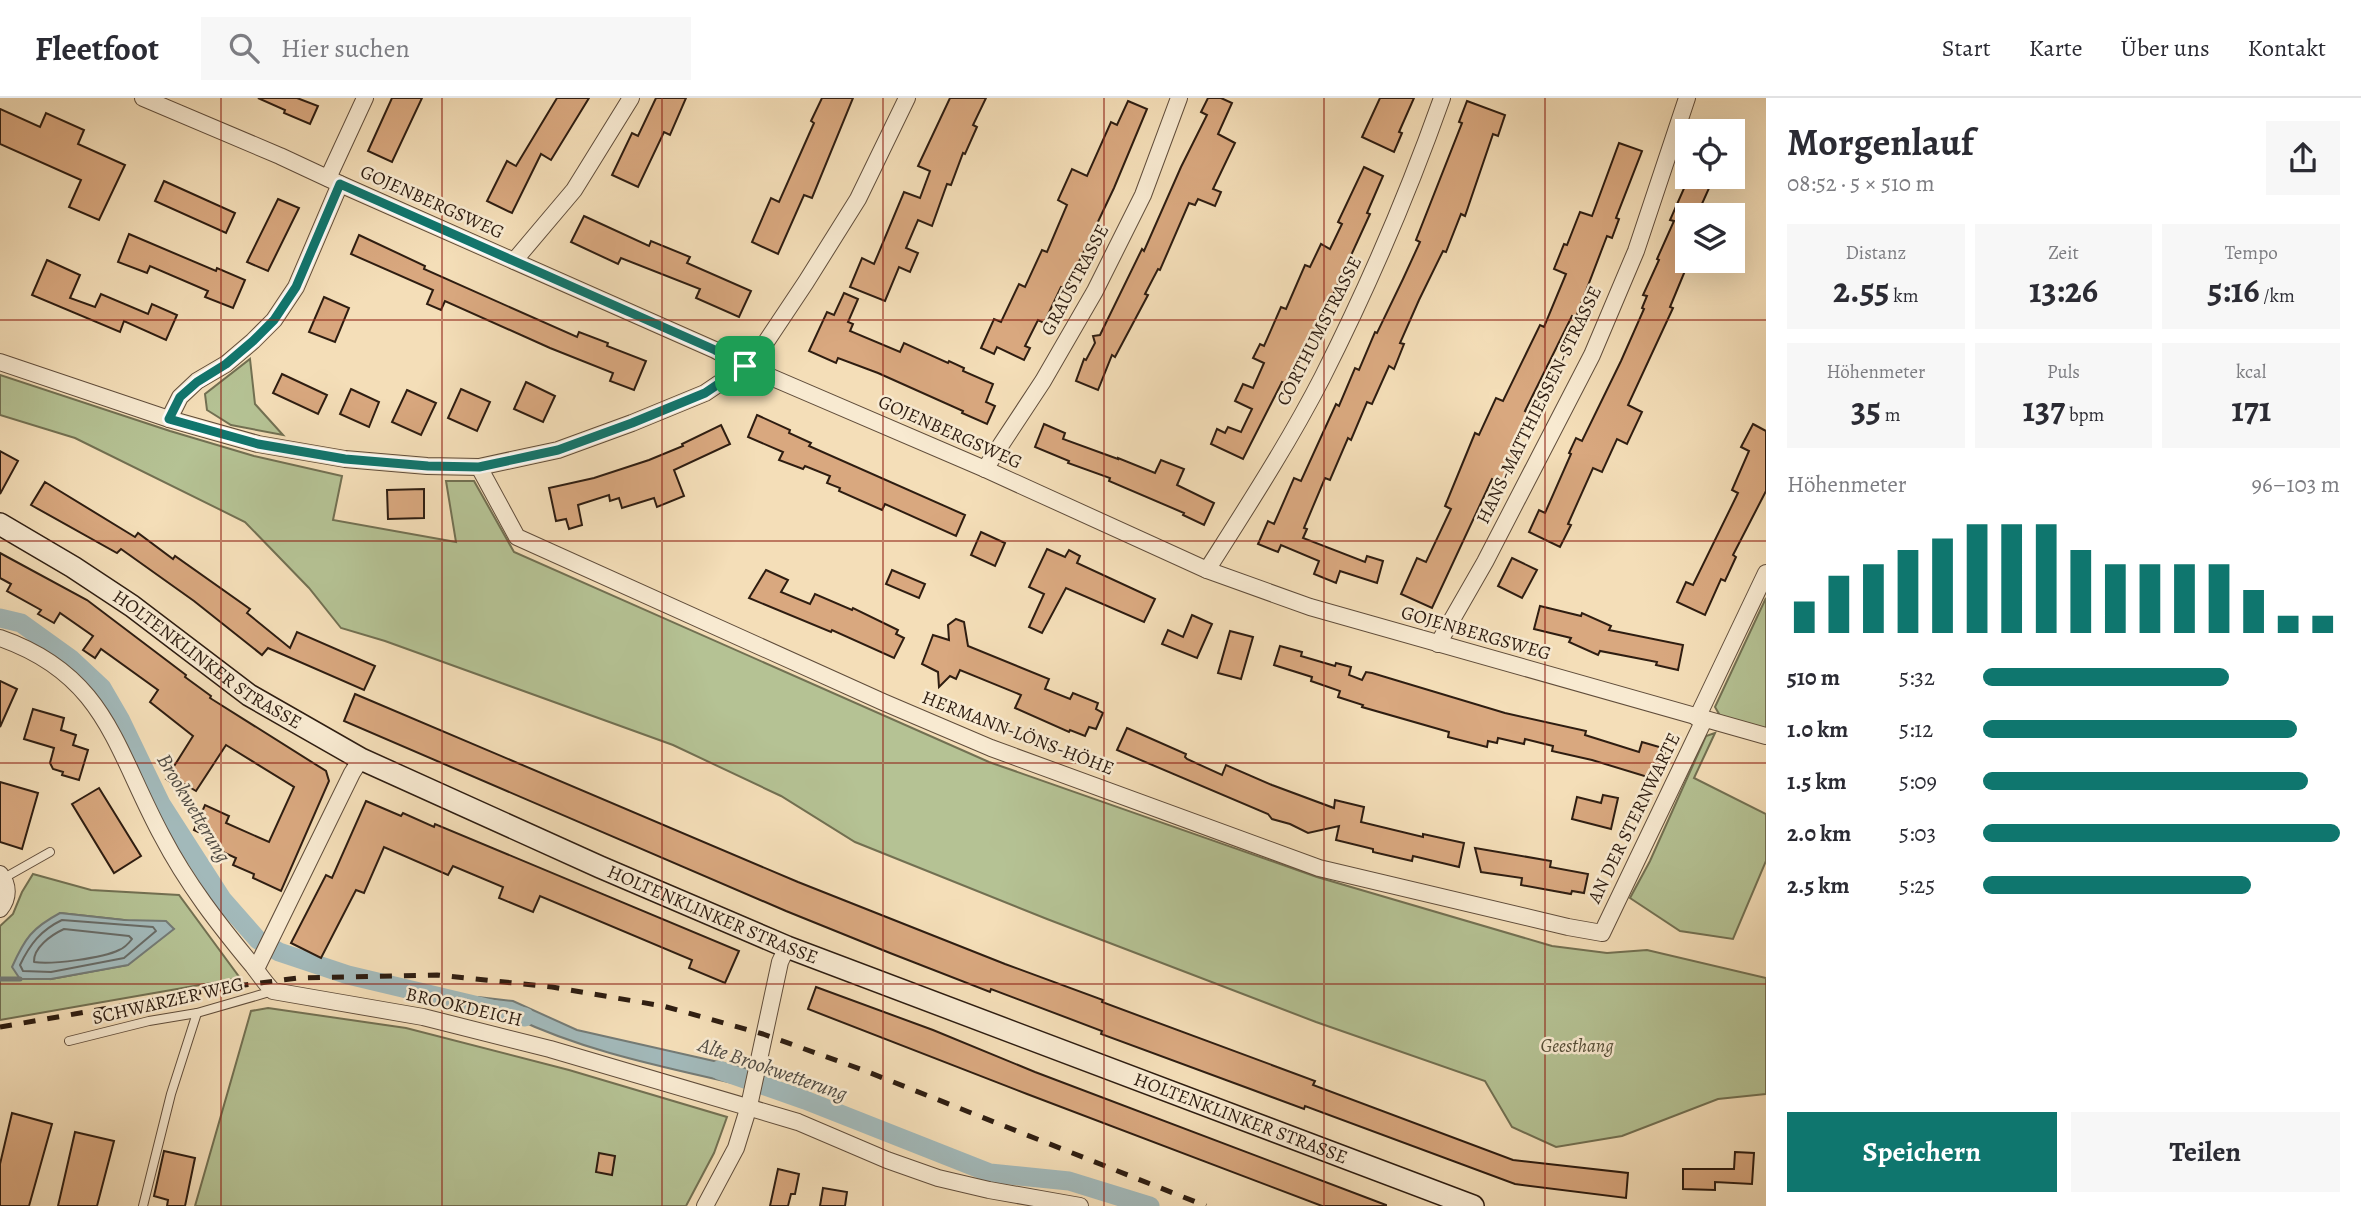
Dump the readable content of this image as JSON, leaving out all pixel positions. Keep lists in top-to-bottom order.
{
  "streets": {
    "main road": ["HOLTENKLINKER STRASSE"],
    "street": [
      "GOJENBERGSWEG",
      "GRAUSTRASSE",
      "CORTHUMSTRASSE",
      "HANS-MATTHIESSEN-STRASSE",
      "HERMANN-LÖNS-HÖHE",
      "AN DER STERNWARTE",
      "BROOKDEICH"
    ],
    "lane": ["SCHWARZER WEG"]
  },
  "crossings": [
    ["GOJENBERGSWEG", "GRAUSTRASSE"],
    ["GOJENBERGSWEG", "CORTHUMSTRASSE"],
    ["GOJENBERGSWEG", "HANS-MATTHIESSEN-STRASSE"],
    ["GOJENBERGSWEG", "AN DER STERNWARTE"],
    ["HERMANN-LÖNS-HÖHE", "AN DER STERNWARTE"],
    ["SCHWARZER WEG", "BROOKDEICH"]
  ],
  "water": ["Brookwetterung", "Alte Brookwetterung"],
  "parks": ["Geesthang"],
  "page": {
    "header": "Fleetfoot",
    "search": "Hier suchen",
    "nav": [
      "Start",
      "Karte",
      "Über uns",
      "Kontakt"
    ],
    "heading": ["Morgenlauf", "08:52 · 5 × 510 m"],
    "stats": [
      ["Distanz", "2.55 km"],
      ["Zeit", "13:26"],
      ["Tempo", "5:16 /km"],
      ["Höhenmeter", "35 m"],
      ["Puls", "137 bpm"],
      ["kcal", "171"]
    ],
    "chart": ["Höhenmeter", "96–103 m"],
    "list": [
      {
        "name": "510 m",
        "note": "5:32"
      },
      {
        "name": "1.0 km",
        "note": "5:12"
      },
      {
        "name": "1.5 km",
        "note": "5:09"
      },
      {
        "name": "2.0 km",
        "note": "5:03"
      },
      {
        "name": "2.5 km",
        "note": "5:25"
      }
    ],
    "buttons": ["Speichern", "Teilen"]
  }
}
